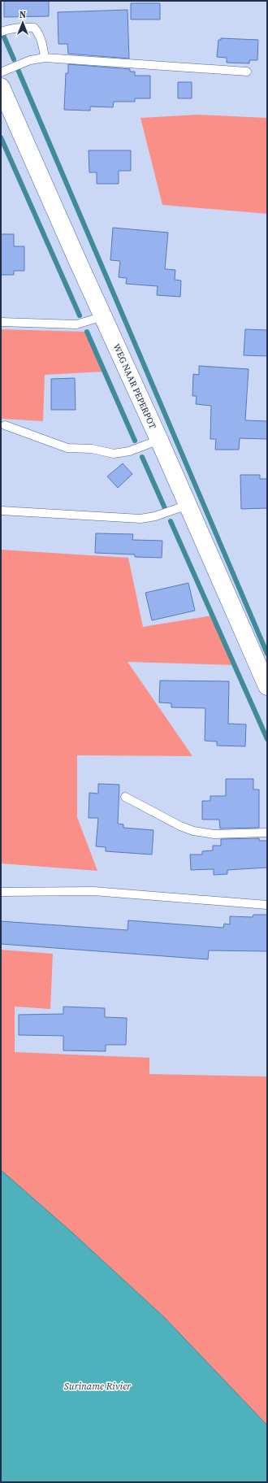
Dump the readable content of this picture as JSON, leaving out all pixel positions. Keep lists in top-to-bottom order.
{
  "streets": {
    "street": ["WEG NAAR PEPERPOT"]
  },
  "water": ["Suriname Rivier"],
  "north": "top"
}
